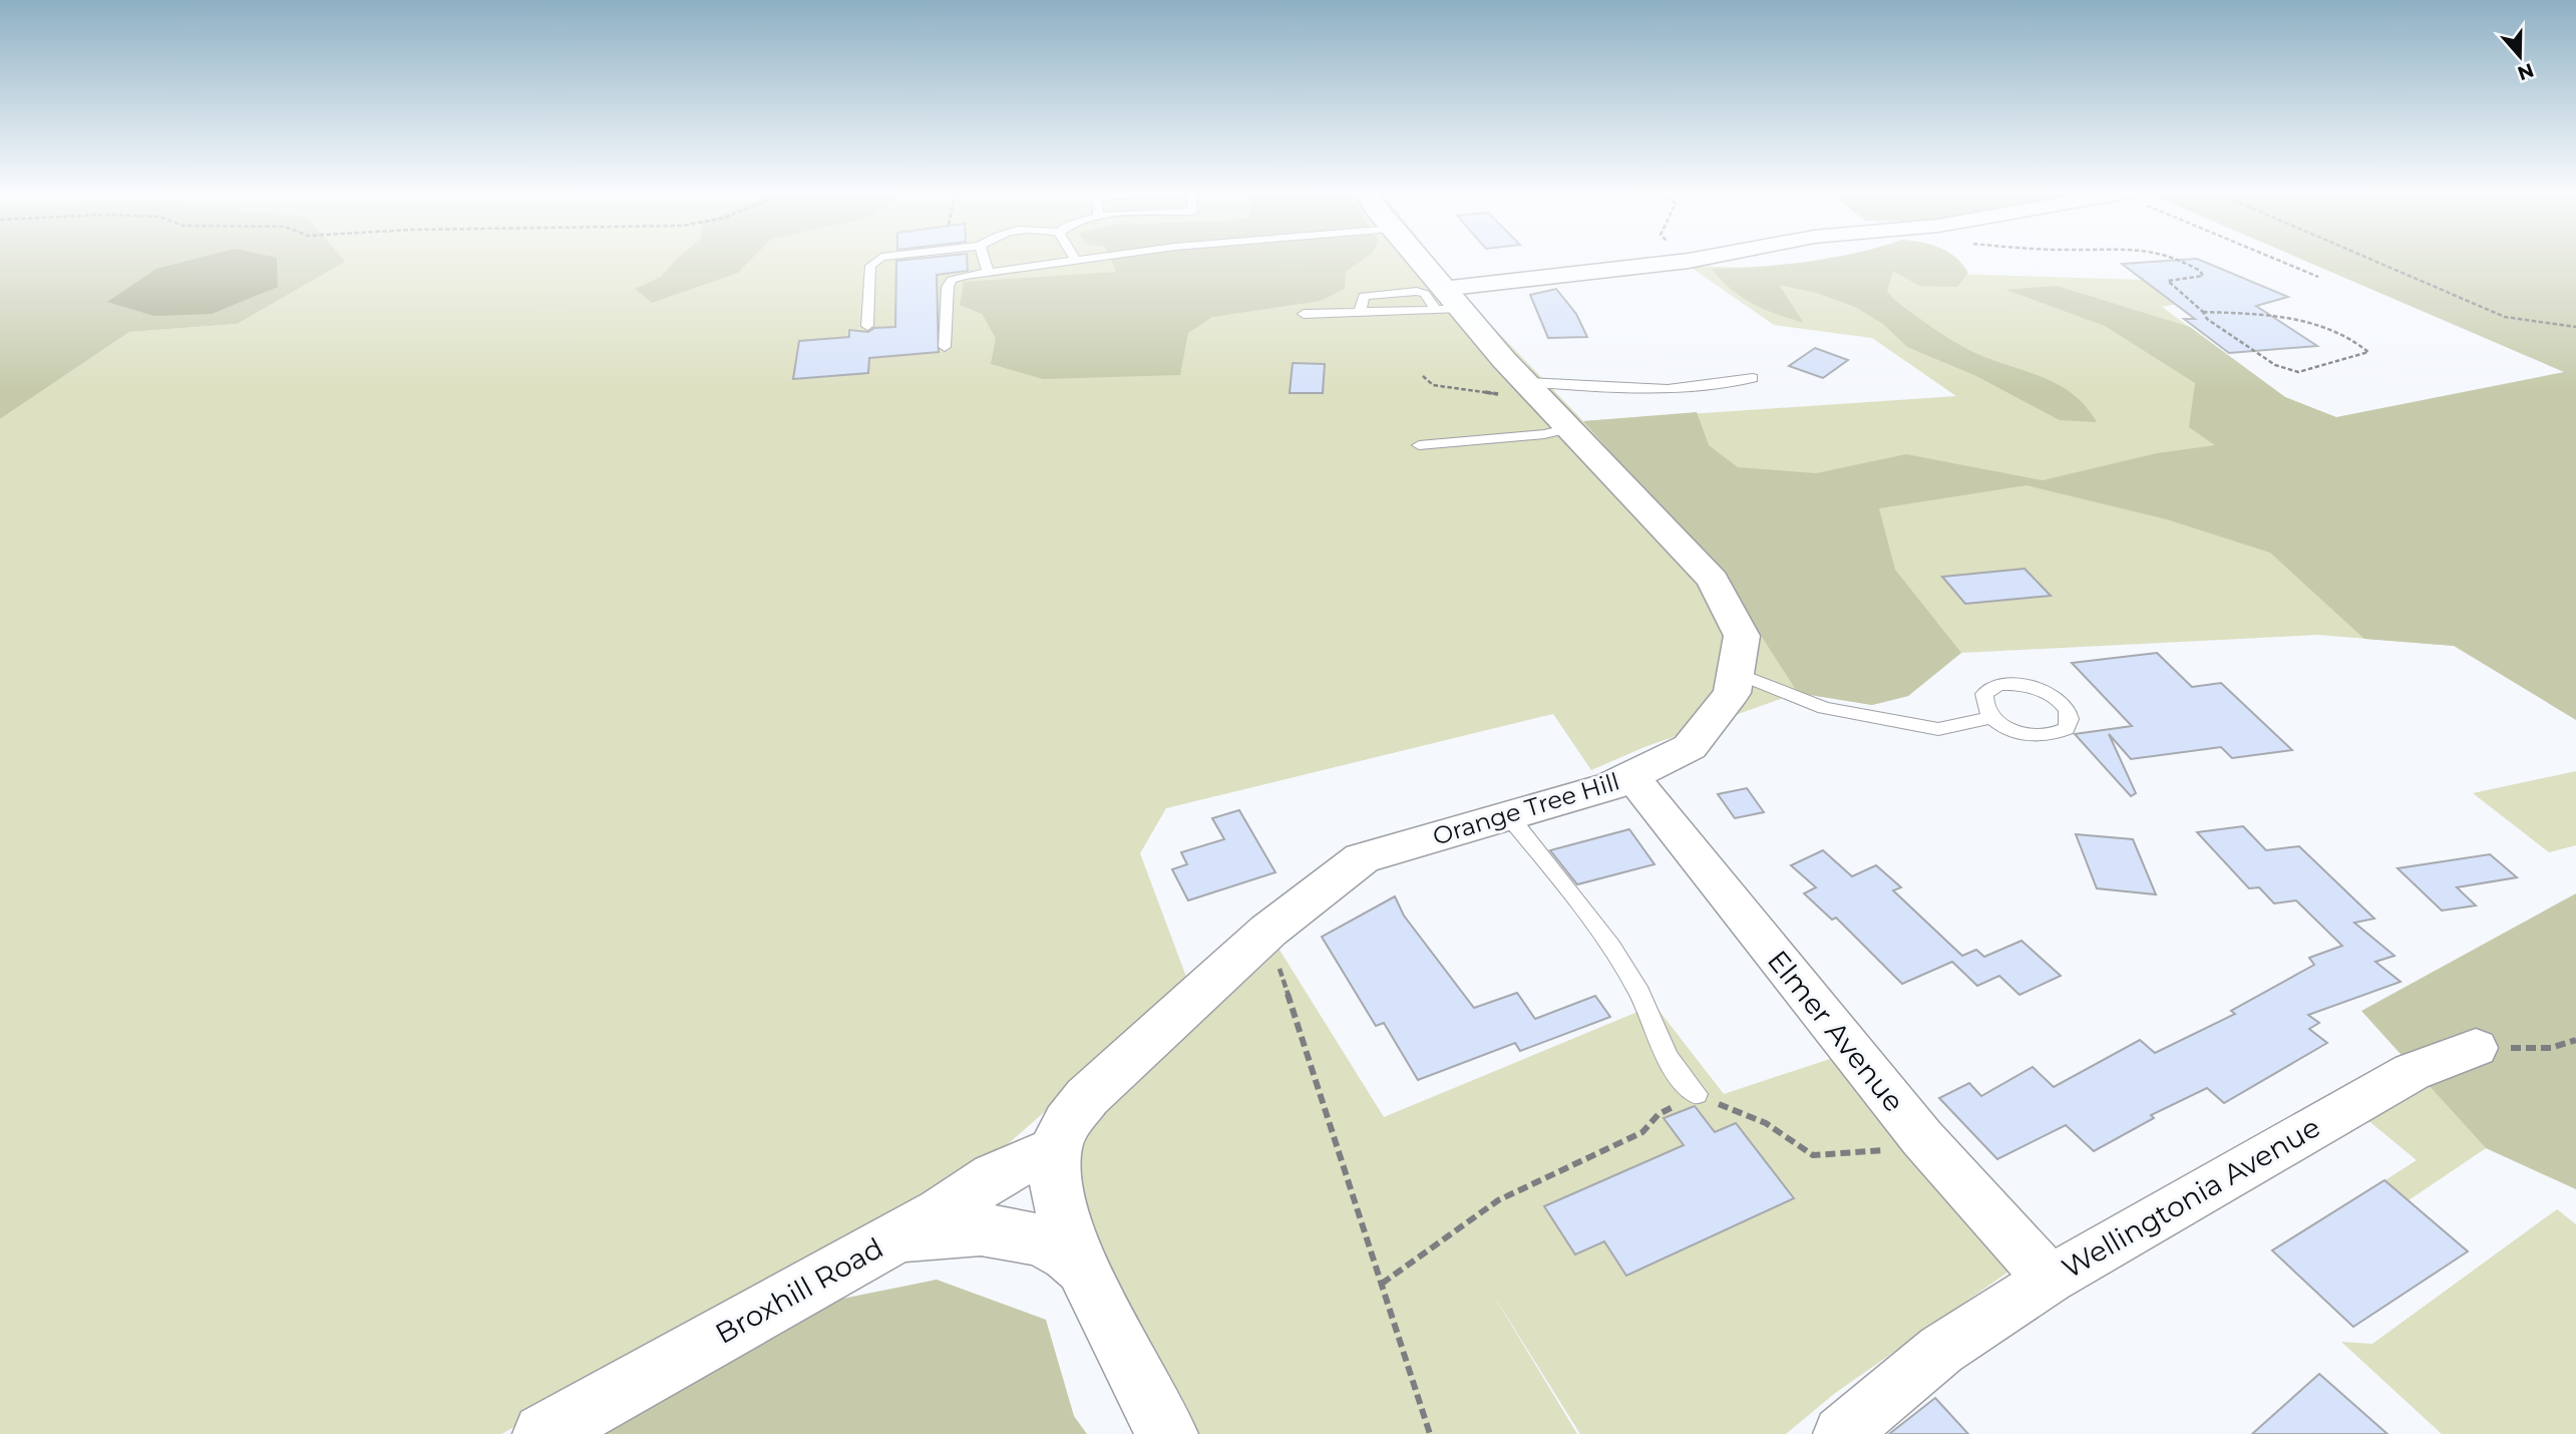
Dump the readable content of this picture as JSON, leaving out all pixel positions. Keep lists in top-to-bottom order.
{
  "streets": {
    "main road": ["Orange Tree Hill", "Broxhill Road"],
    "street": ["Elmer Avenue", "Wellingtonia Avenue"]
  },
  "crossings": [
    ["Orange Tree Hill", "Elmer Avenue"],
    ["Orange Tree Hill", "Broxhill Road"],
    ["Elmer Avenue", "Wellingtonia Avenue"]
  ],
  "north": "bottom"
}
